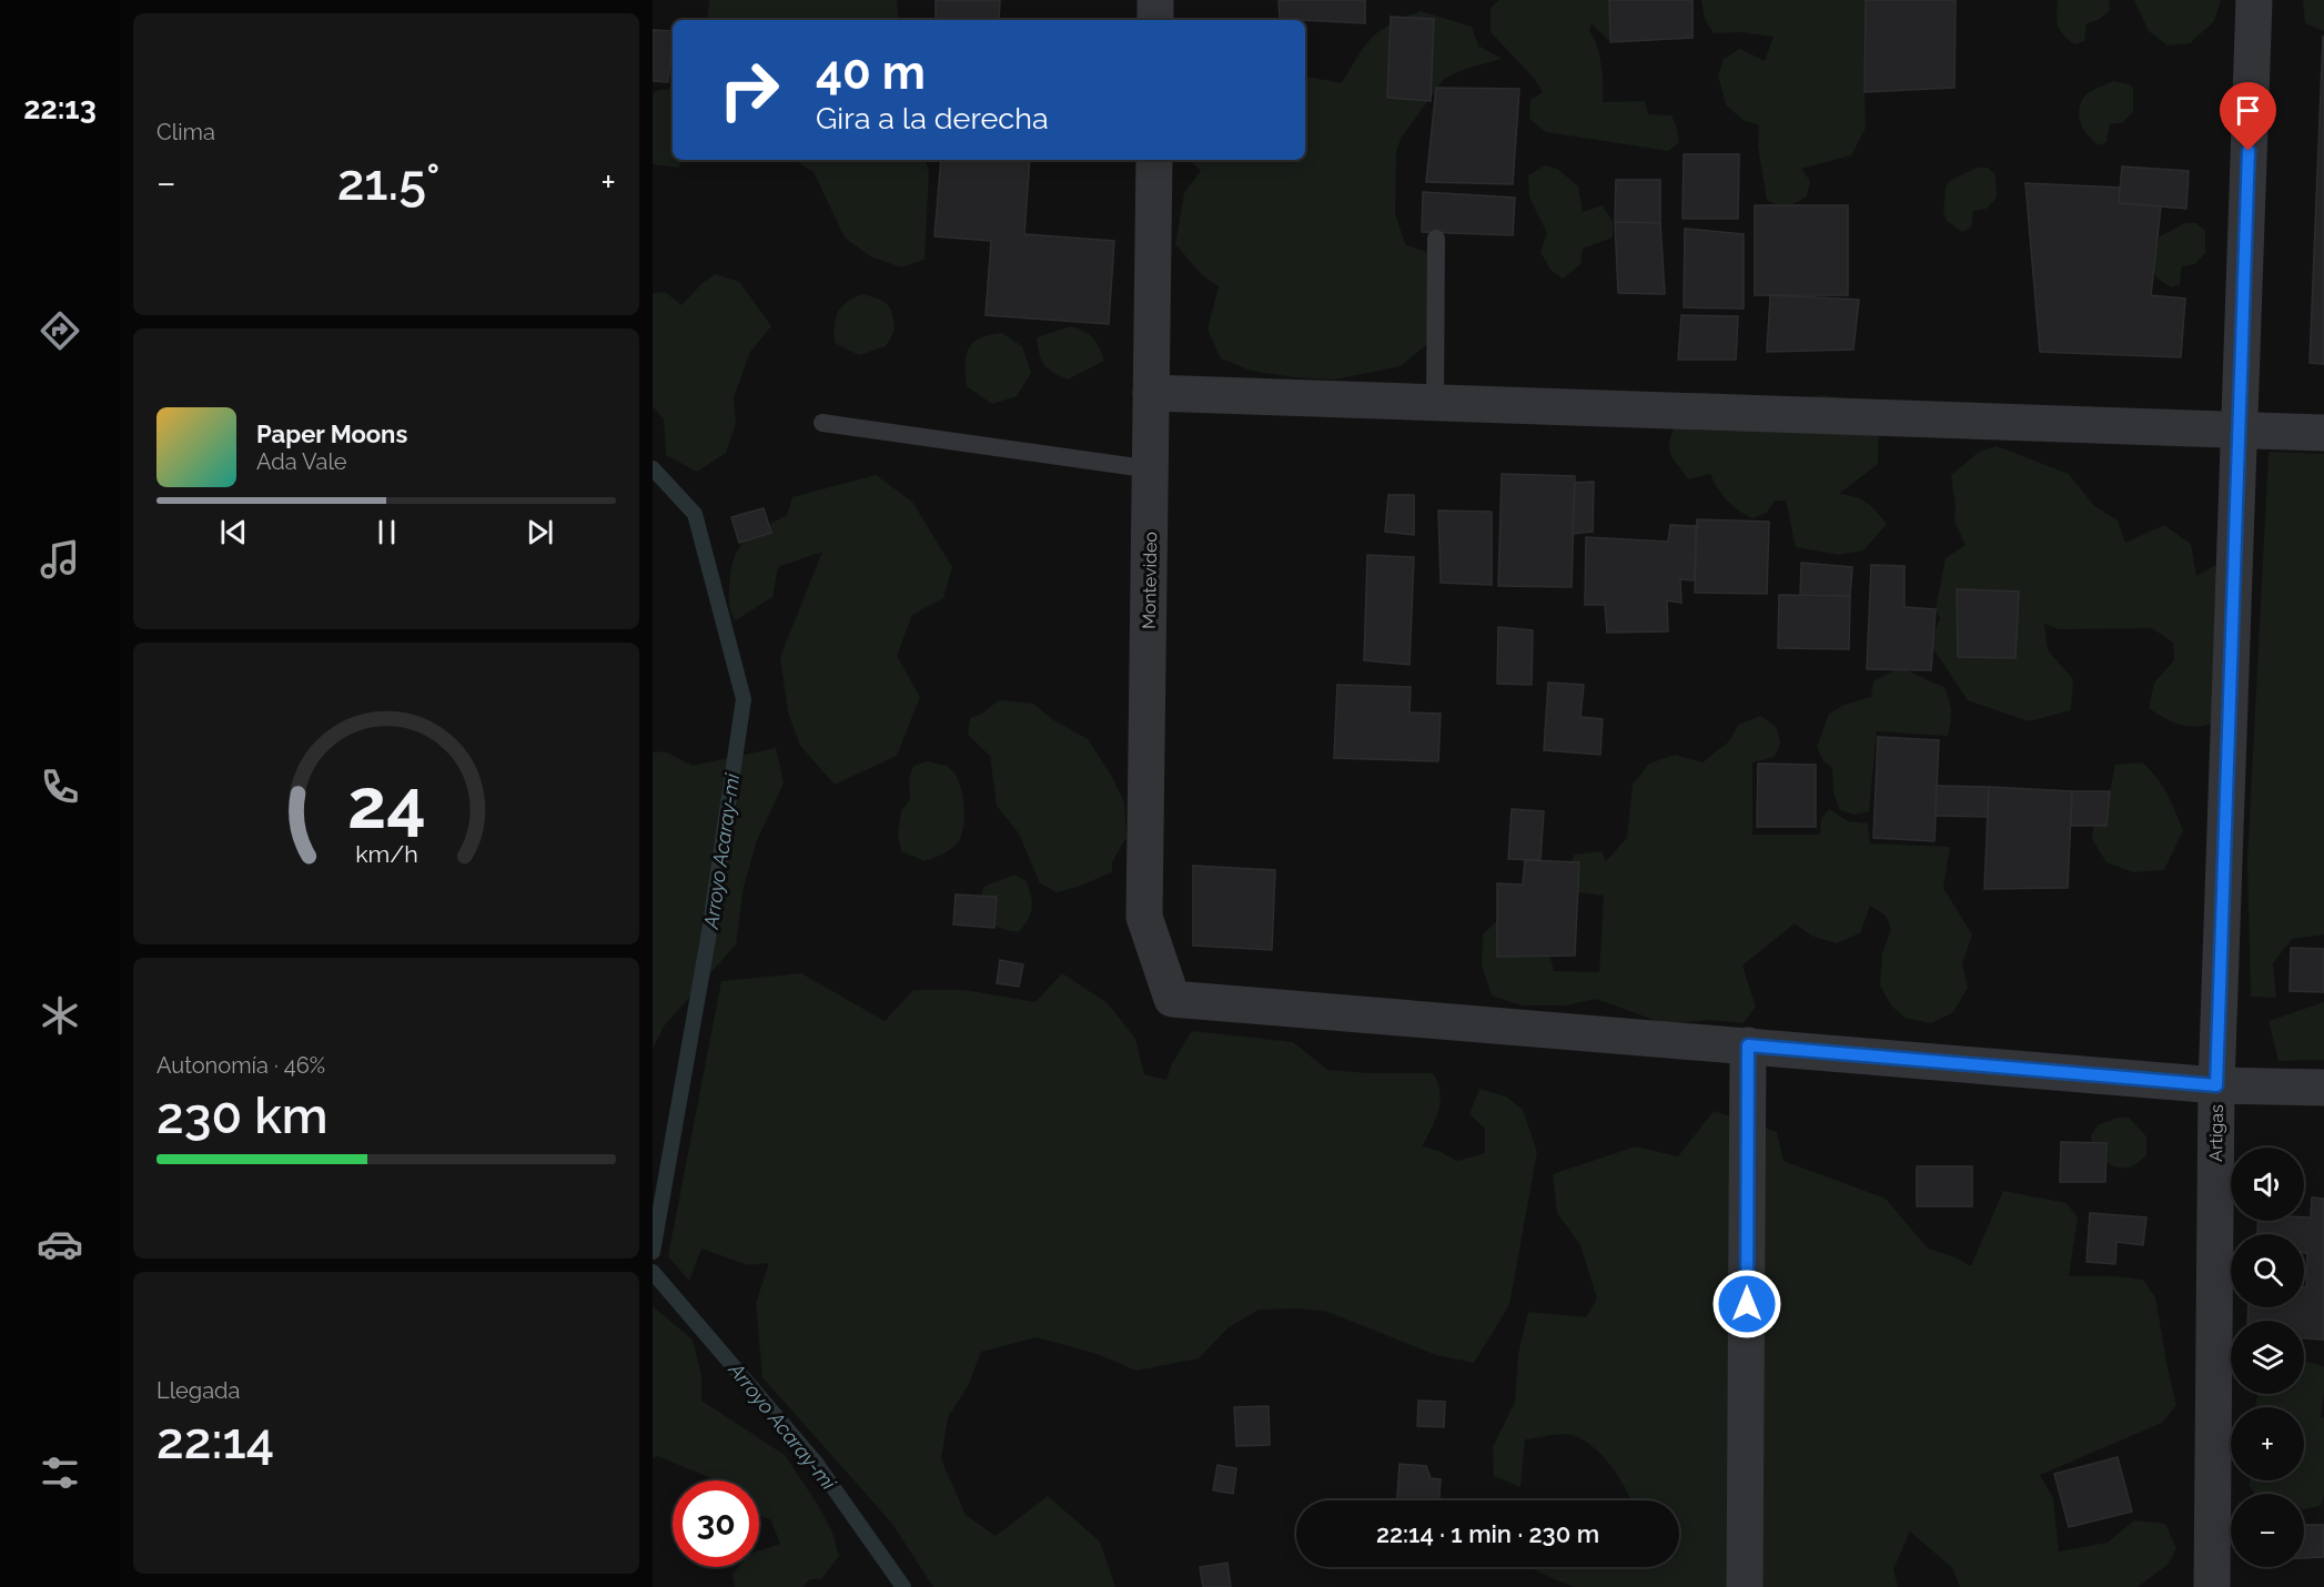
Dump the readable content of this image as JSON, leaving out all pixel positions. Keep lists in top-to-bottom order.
{
  "streets": {
    "street": ["Montevideo", "Artigas"]
  },
  "water": ["Arroyo Acaray-mi"],
  "page": {
    "tabs": "22:13",
    "tile": [
      "Clima",
      ["Autonomía · 46%", "230 km"],
      ["Llegada", "22:14"]
    ],
    "turn": ["40 m", "Gira a la derecha"],
    "heat": ["−", "21.5°", "+"],
    "song": ["Paper Moons", "Ada Vale"],
    "map_buttons": ["+", "−"],
    "limit": "30",
    "trip": "22:14 · 1 min · 230 m",
    "gauge": ["24", "km/h"]
  }
}
